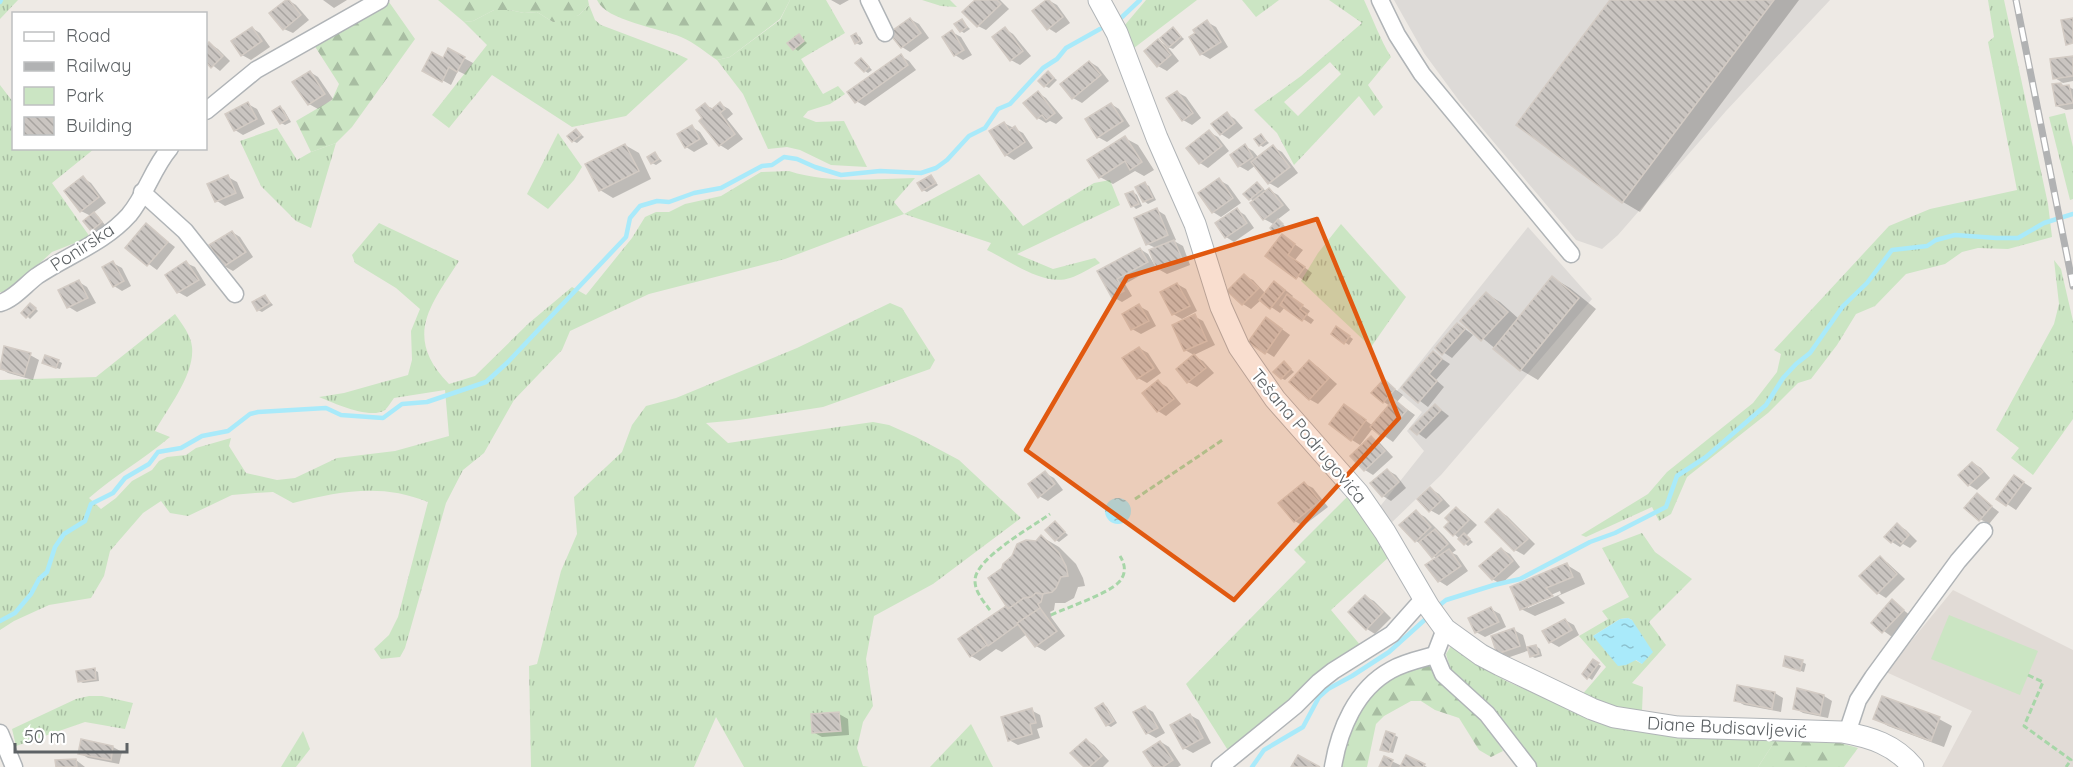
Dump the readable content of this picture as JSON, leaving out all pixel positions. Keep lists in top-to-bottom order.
{
  "streets": {
    "street": ["Ponirska", "Tešana Podrugovića", "Diane Budisavljević"]
  },
  "crossings": [
    ["Tešana Podrugovića", "Diane Budisavljević"]
  ],
  "legend": [
    "Road",
    "Railway",
    "Park",
    "Building"
  ],
  "scale_bar": "50 m"
}
